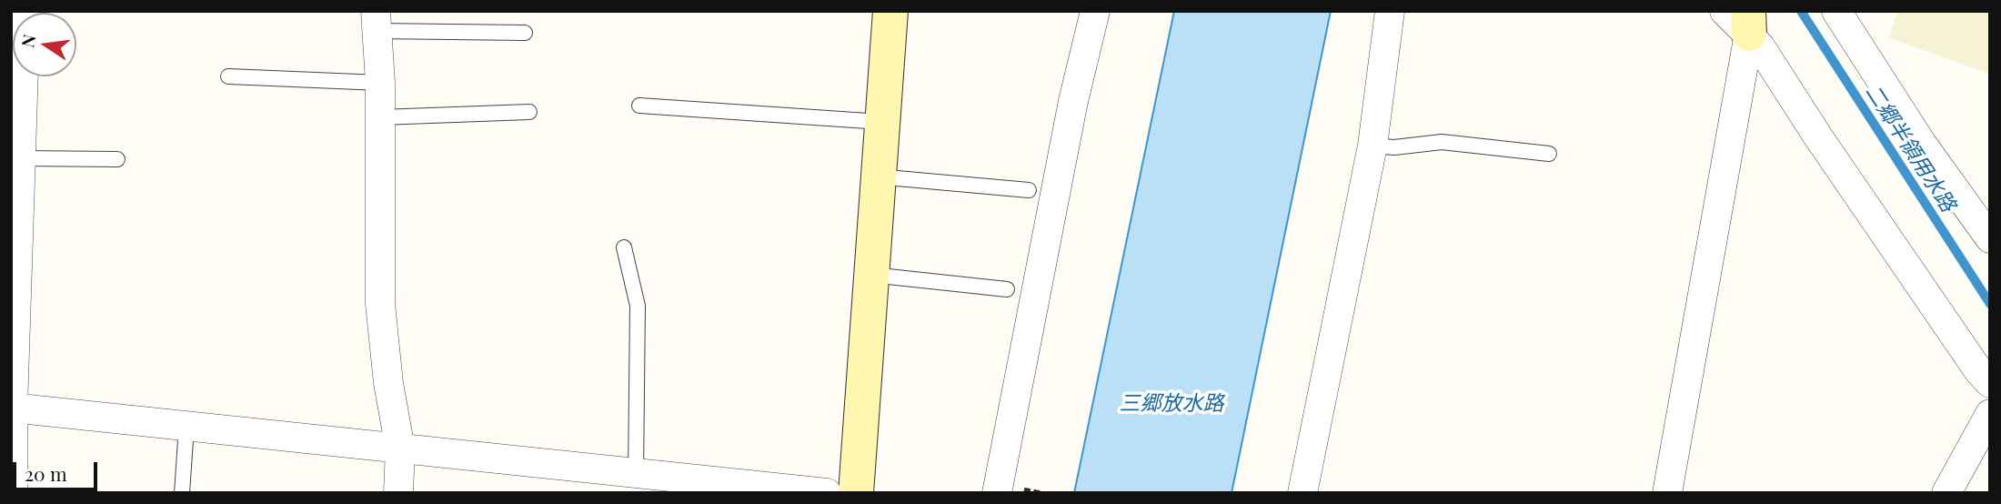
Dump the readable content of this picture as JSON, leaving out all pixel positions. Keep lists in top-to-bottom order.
{
  "water": ["二郷半領用水路", "三郷放水路"],
  "scale_bar": "20 m",
  "north": "left"
}
